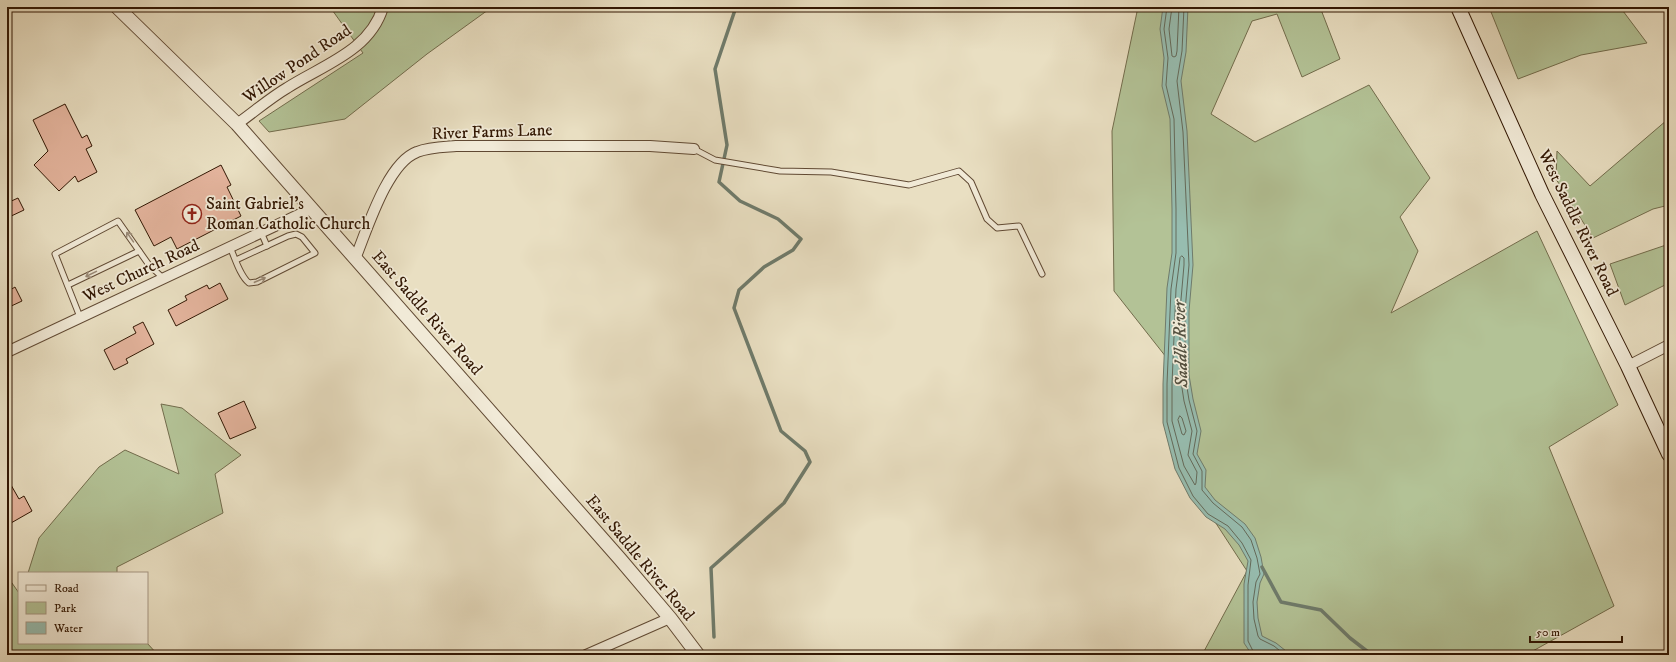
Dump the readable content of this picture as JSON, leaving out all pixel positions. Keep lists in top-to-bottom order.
{
  "streets": {
    "main road": ["West Saddle River Road"],
    "street": [
      "Willow Pond Road",
      "River Farms Lane",
      "West Church Road",
      "East Saddle River Road"
    ]
  },
  "crossings": [
    ["Willow Pond Road", "East Saddle River Road"],
    ["River Farms Lane", "East Saddle River Road"],
    ["West Church Road", "East Saddle River Road"]
  ],
  "water": ["Saddle River"],
  "places": {
    "church": ["Saint Gabriel's Roman Catholic Church"]
  },
  "legend": ["Road", "Park", "Water"],
  "scale_bar": "50 m"
}
